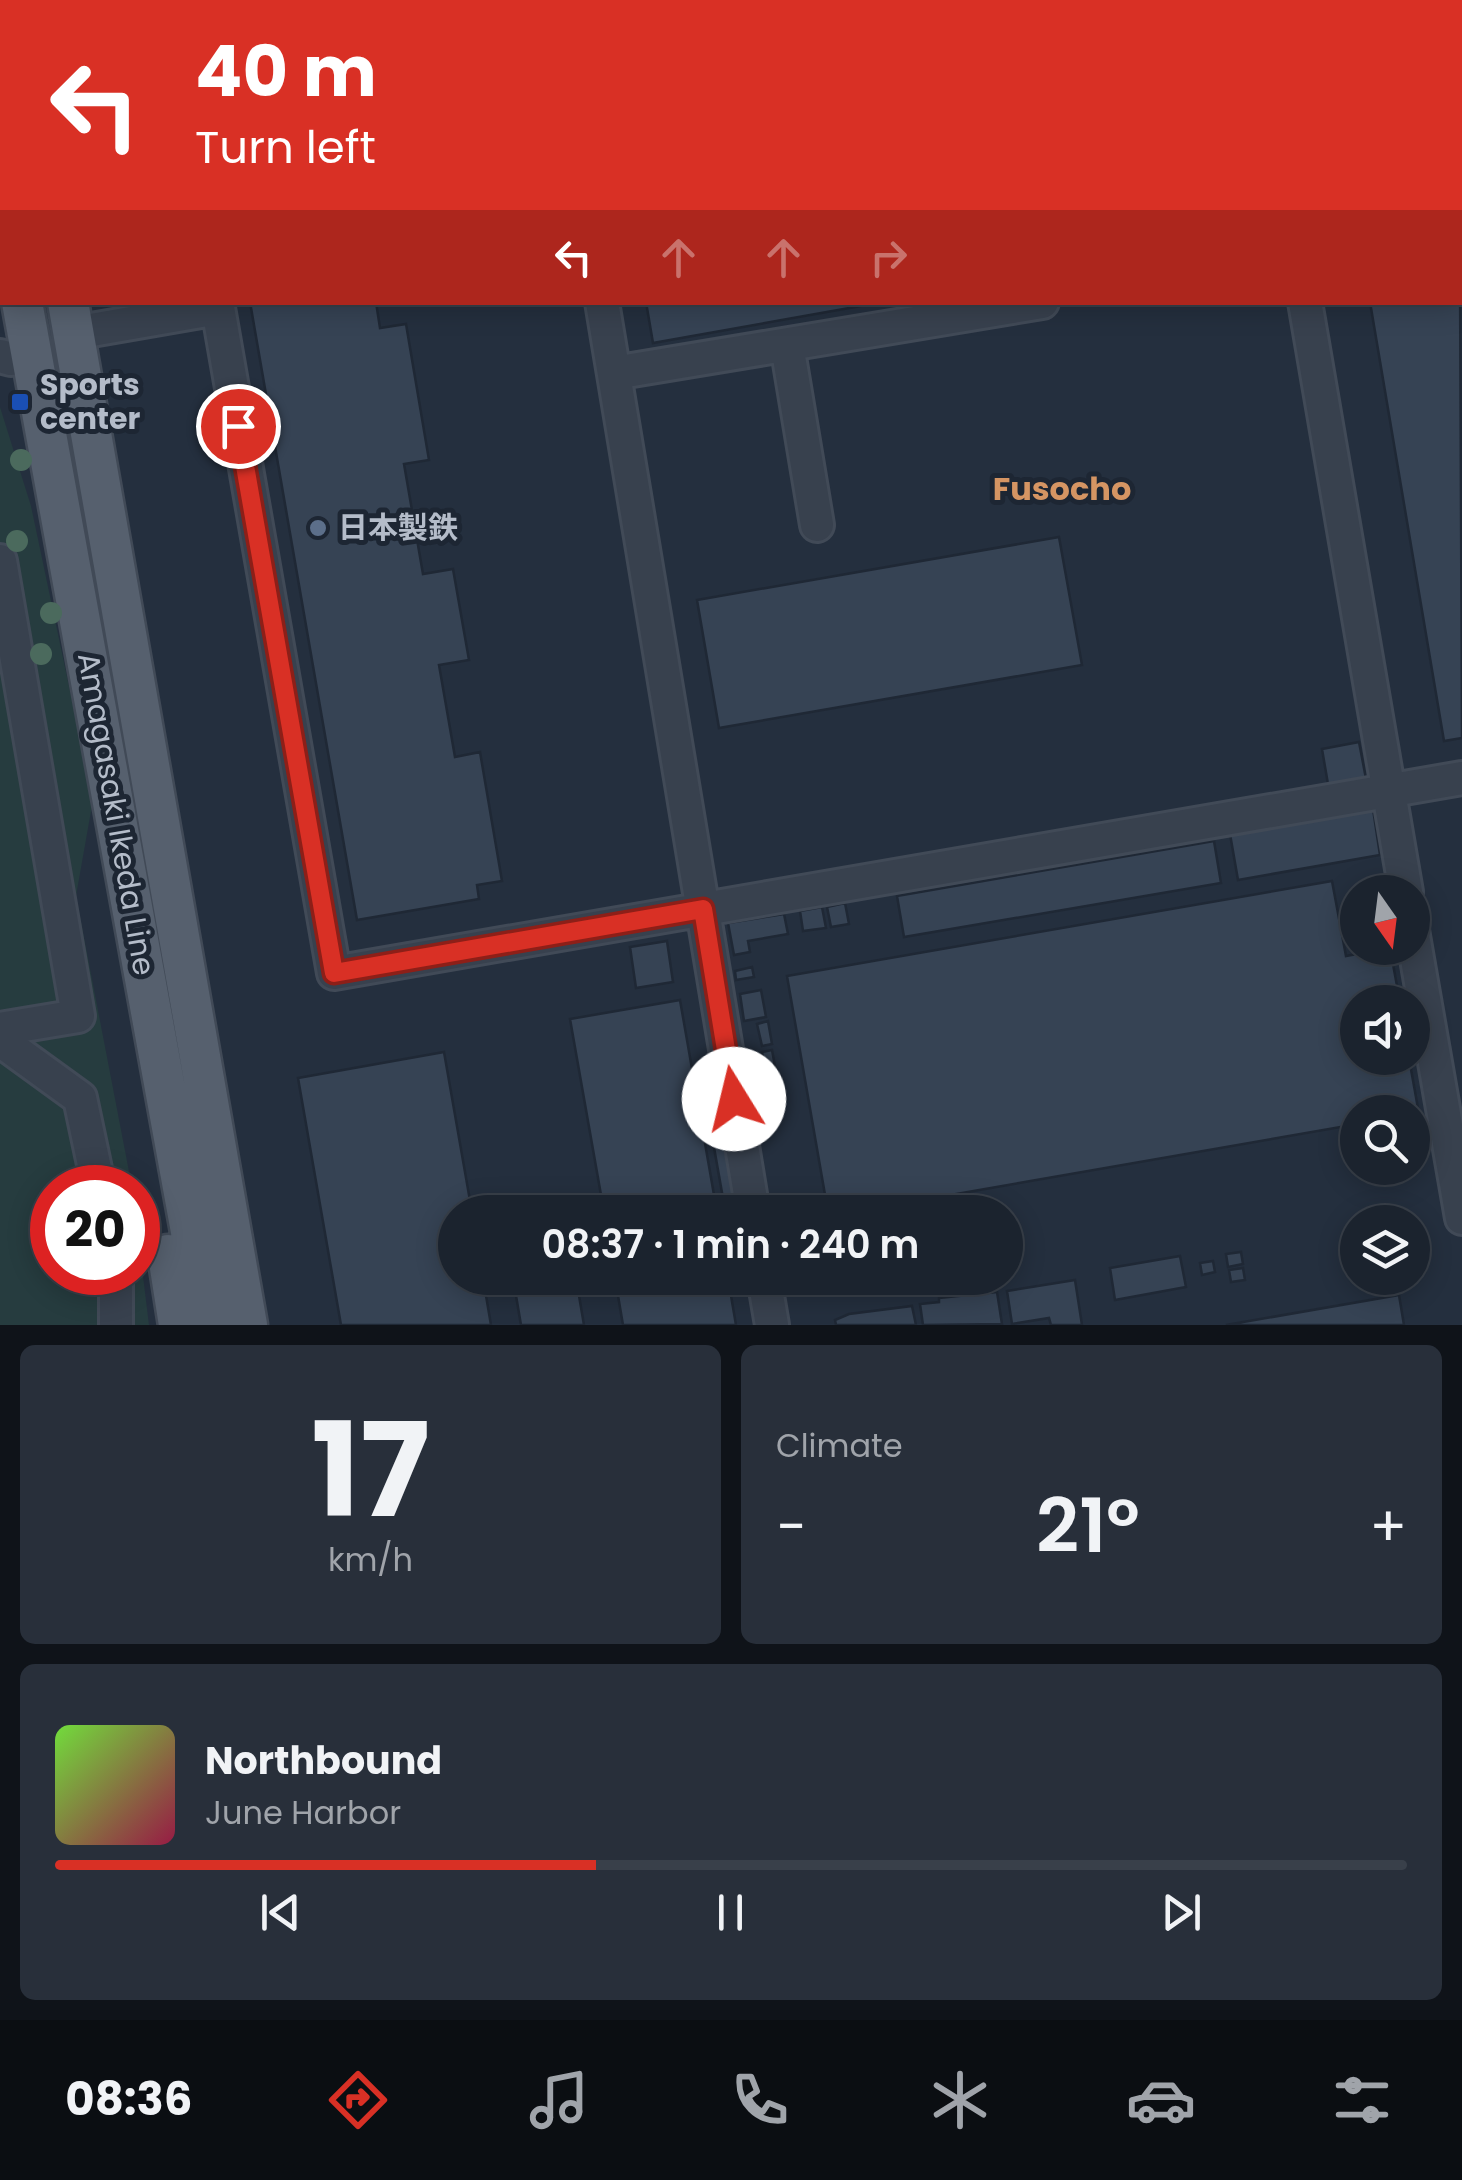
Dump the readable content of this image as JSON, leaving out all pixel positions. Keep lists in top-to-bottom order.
{
  "streets": {
    "main road": ["Amagasaki Ikeda Line"]
  },
  "districts": ["Fusocho"],
  "places": {
    "transit": ["Sports center"],
    "other": ["日本製鉄"]
  },
  "north": "bottom",
  "page": {
    "turn": ["40 m", "Turn left"],
    "limit": "20",
    "trip": "08:37 · 1 min · 240 m",
    "tile": [
      ["17", "km/h"],
      "Climate"
    ],
    "heat": ["−", "21°", "+"],
    "song": ["Northbound", "June Harbor"],
    "tabs": "08:36"
  }
}
